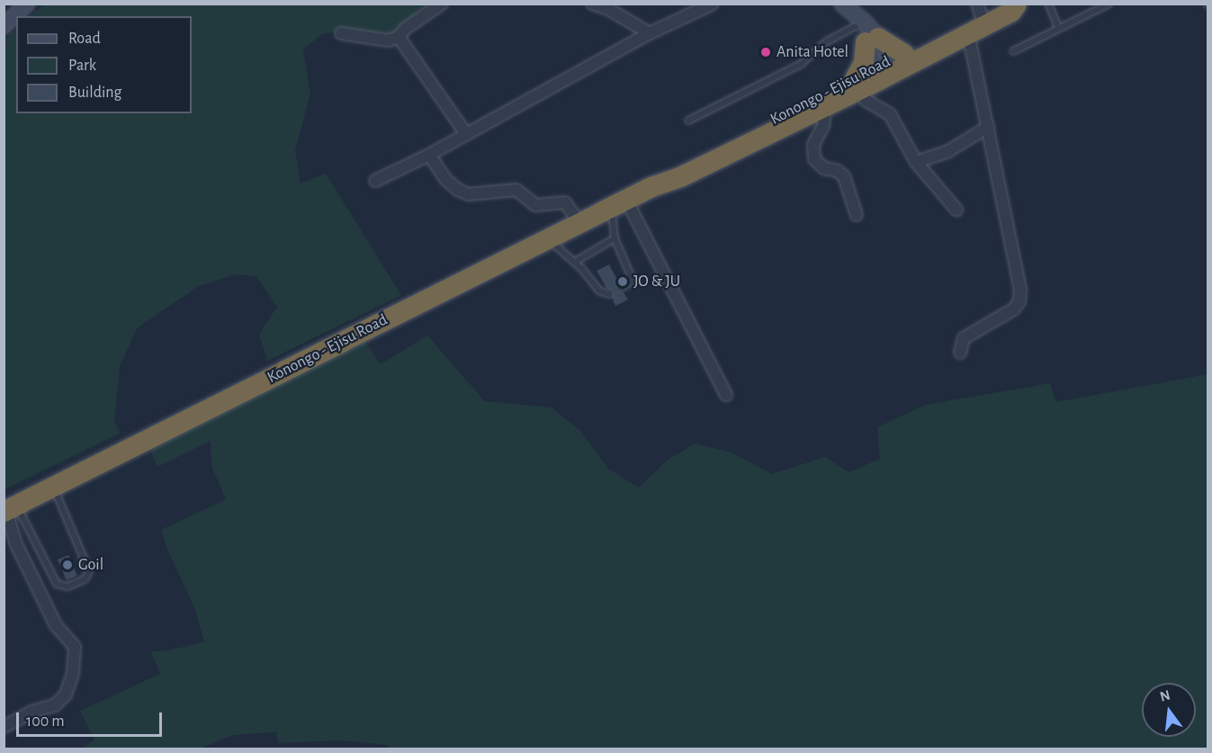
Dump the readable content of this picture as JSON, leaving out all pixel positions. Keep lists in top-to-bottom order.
{
  "streets": {
    "highway": ["Konongo - Ejisu Road"]
  },
  "places": ["Anita Hotel", "JO & JU", "Goil"],
  "legend": ["Road", "Park", "Building"],
  "scale_bar": "100 m",
  "north": "top"
}
